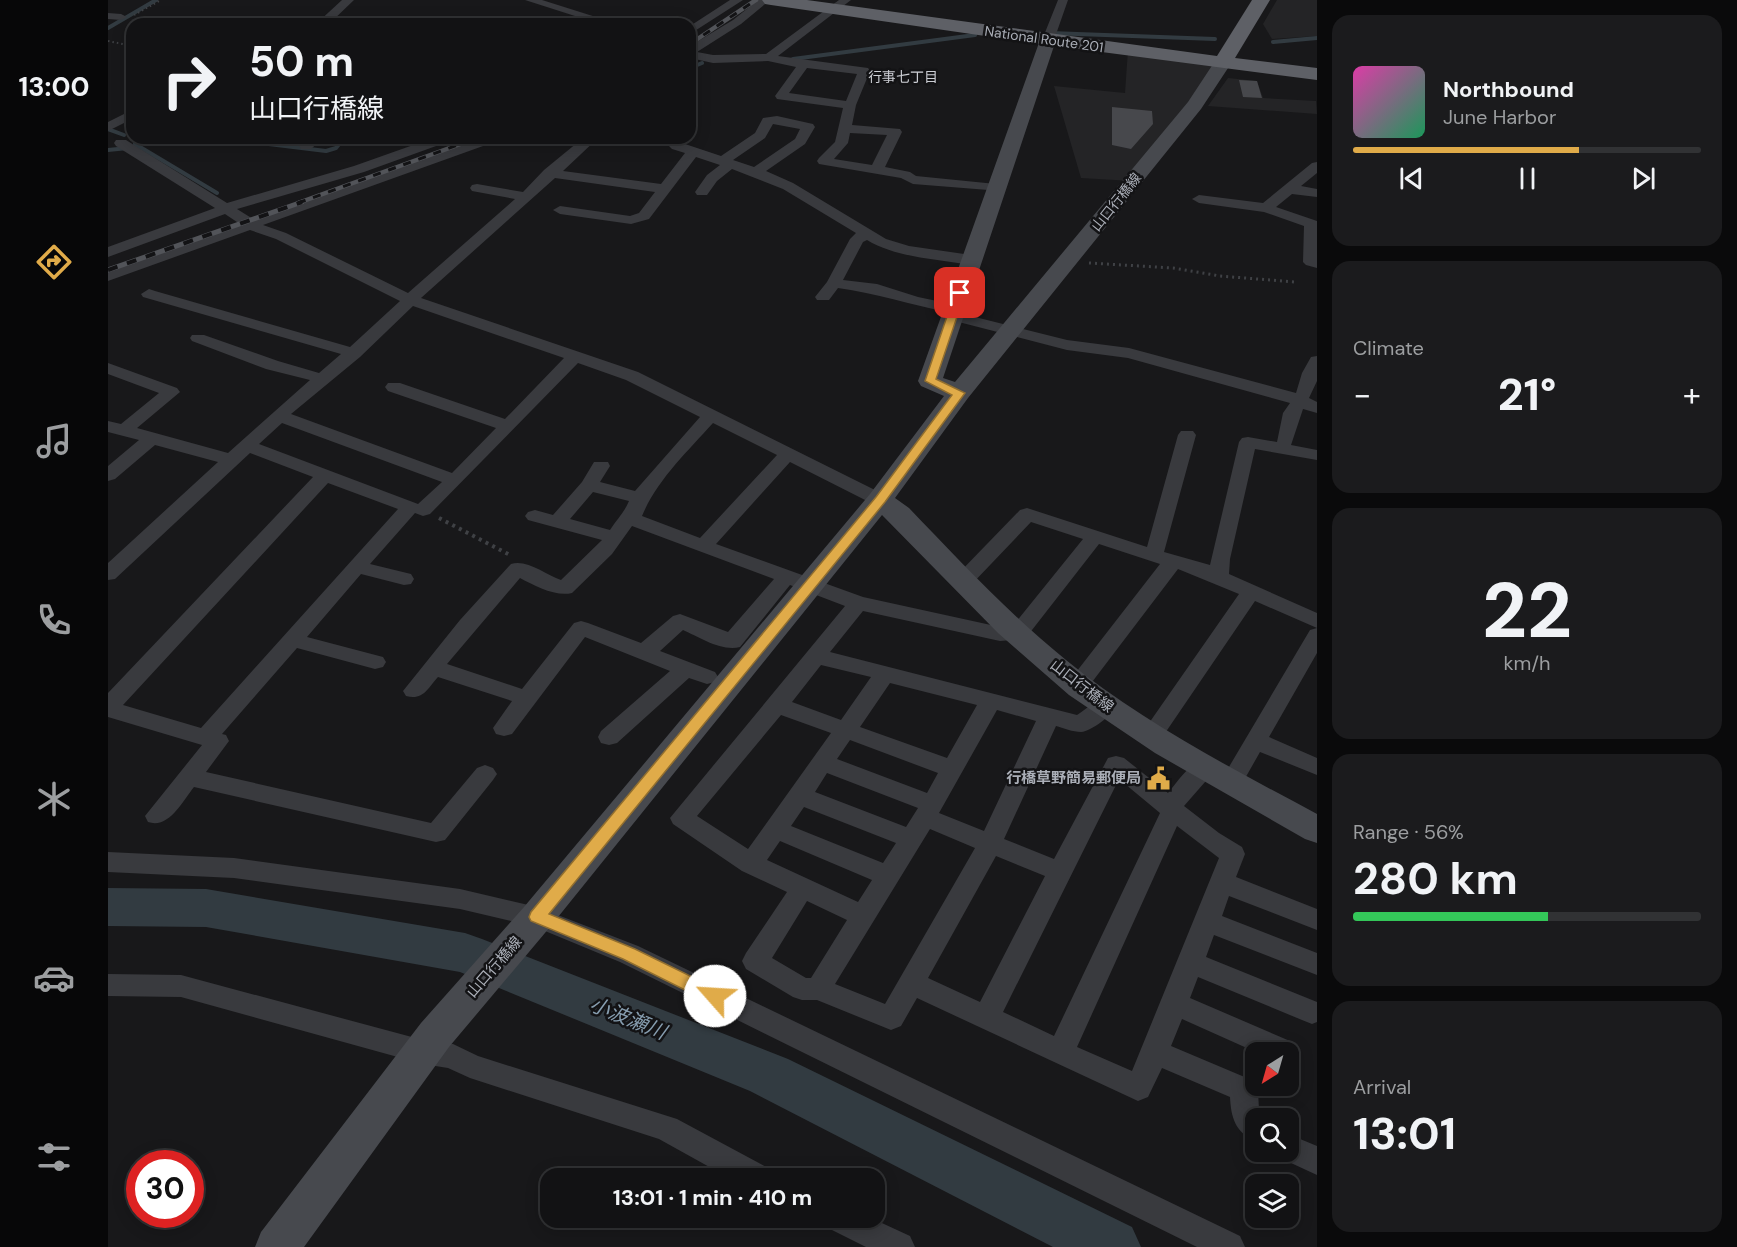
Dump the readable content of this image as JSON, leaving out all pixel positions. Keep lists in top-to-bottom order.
{
  "streets": {
    "highway": ["National Route 201"],
    "main road": ["山口行橋線"]
  },
  "crossings": [
    ["National Route 201", "山口行橋線"]
  ],
  "districts": ["行事七丁目"],
  "water": ["小波瀬川"],
  "places": {
    "public building": ["行橋草野簡易郵便局"]
  },
  "north": "bottom left",
  "page": {
    "tabs": "13:00",
    "turn": ["50 m", "山口行橋線"],
    "song": ["Northbound", "June Harbor"],
    "tile": [
      "Climate",
      ["22", "km/h"],
      ["Range · 56%", "280 km"],
      ["Arrival", "13:01"]
    ],
    "heat": ["−", "21°", "+"],
    "limit": "30",
    "trip": "13:01 · 1 min · 410 m"
  }
}
